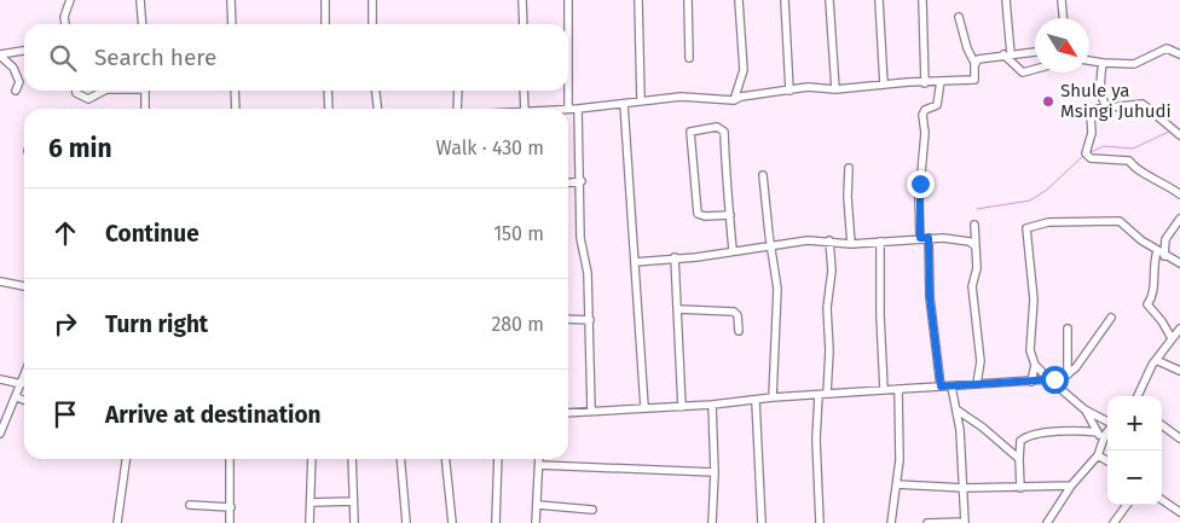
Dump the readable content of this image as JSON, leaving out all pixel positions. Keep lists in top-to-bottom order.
{
  "places": ["Shule ya Msingi Juhudi"],
  "north": "bottom right",
  "page": {
    "search": "Search here",
    "heading": ["6 min", "Walk · 430 m"],
    "list": [
      ["Continue", "150 m"],
      ["Turn right", "280 m"],
      "Arrive at destination"
    ],
    "map_buttons": ["+", "−"]
  }
}
